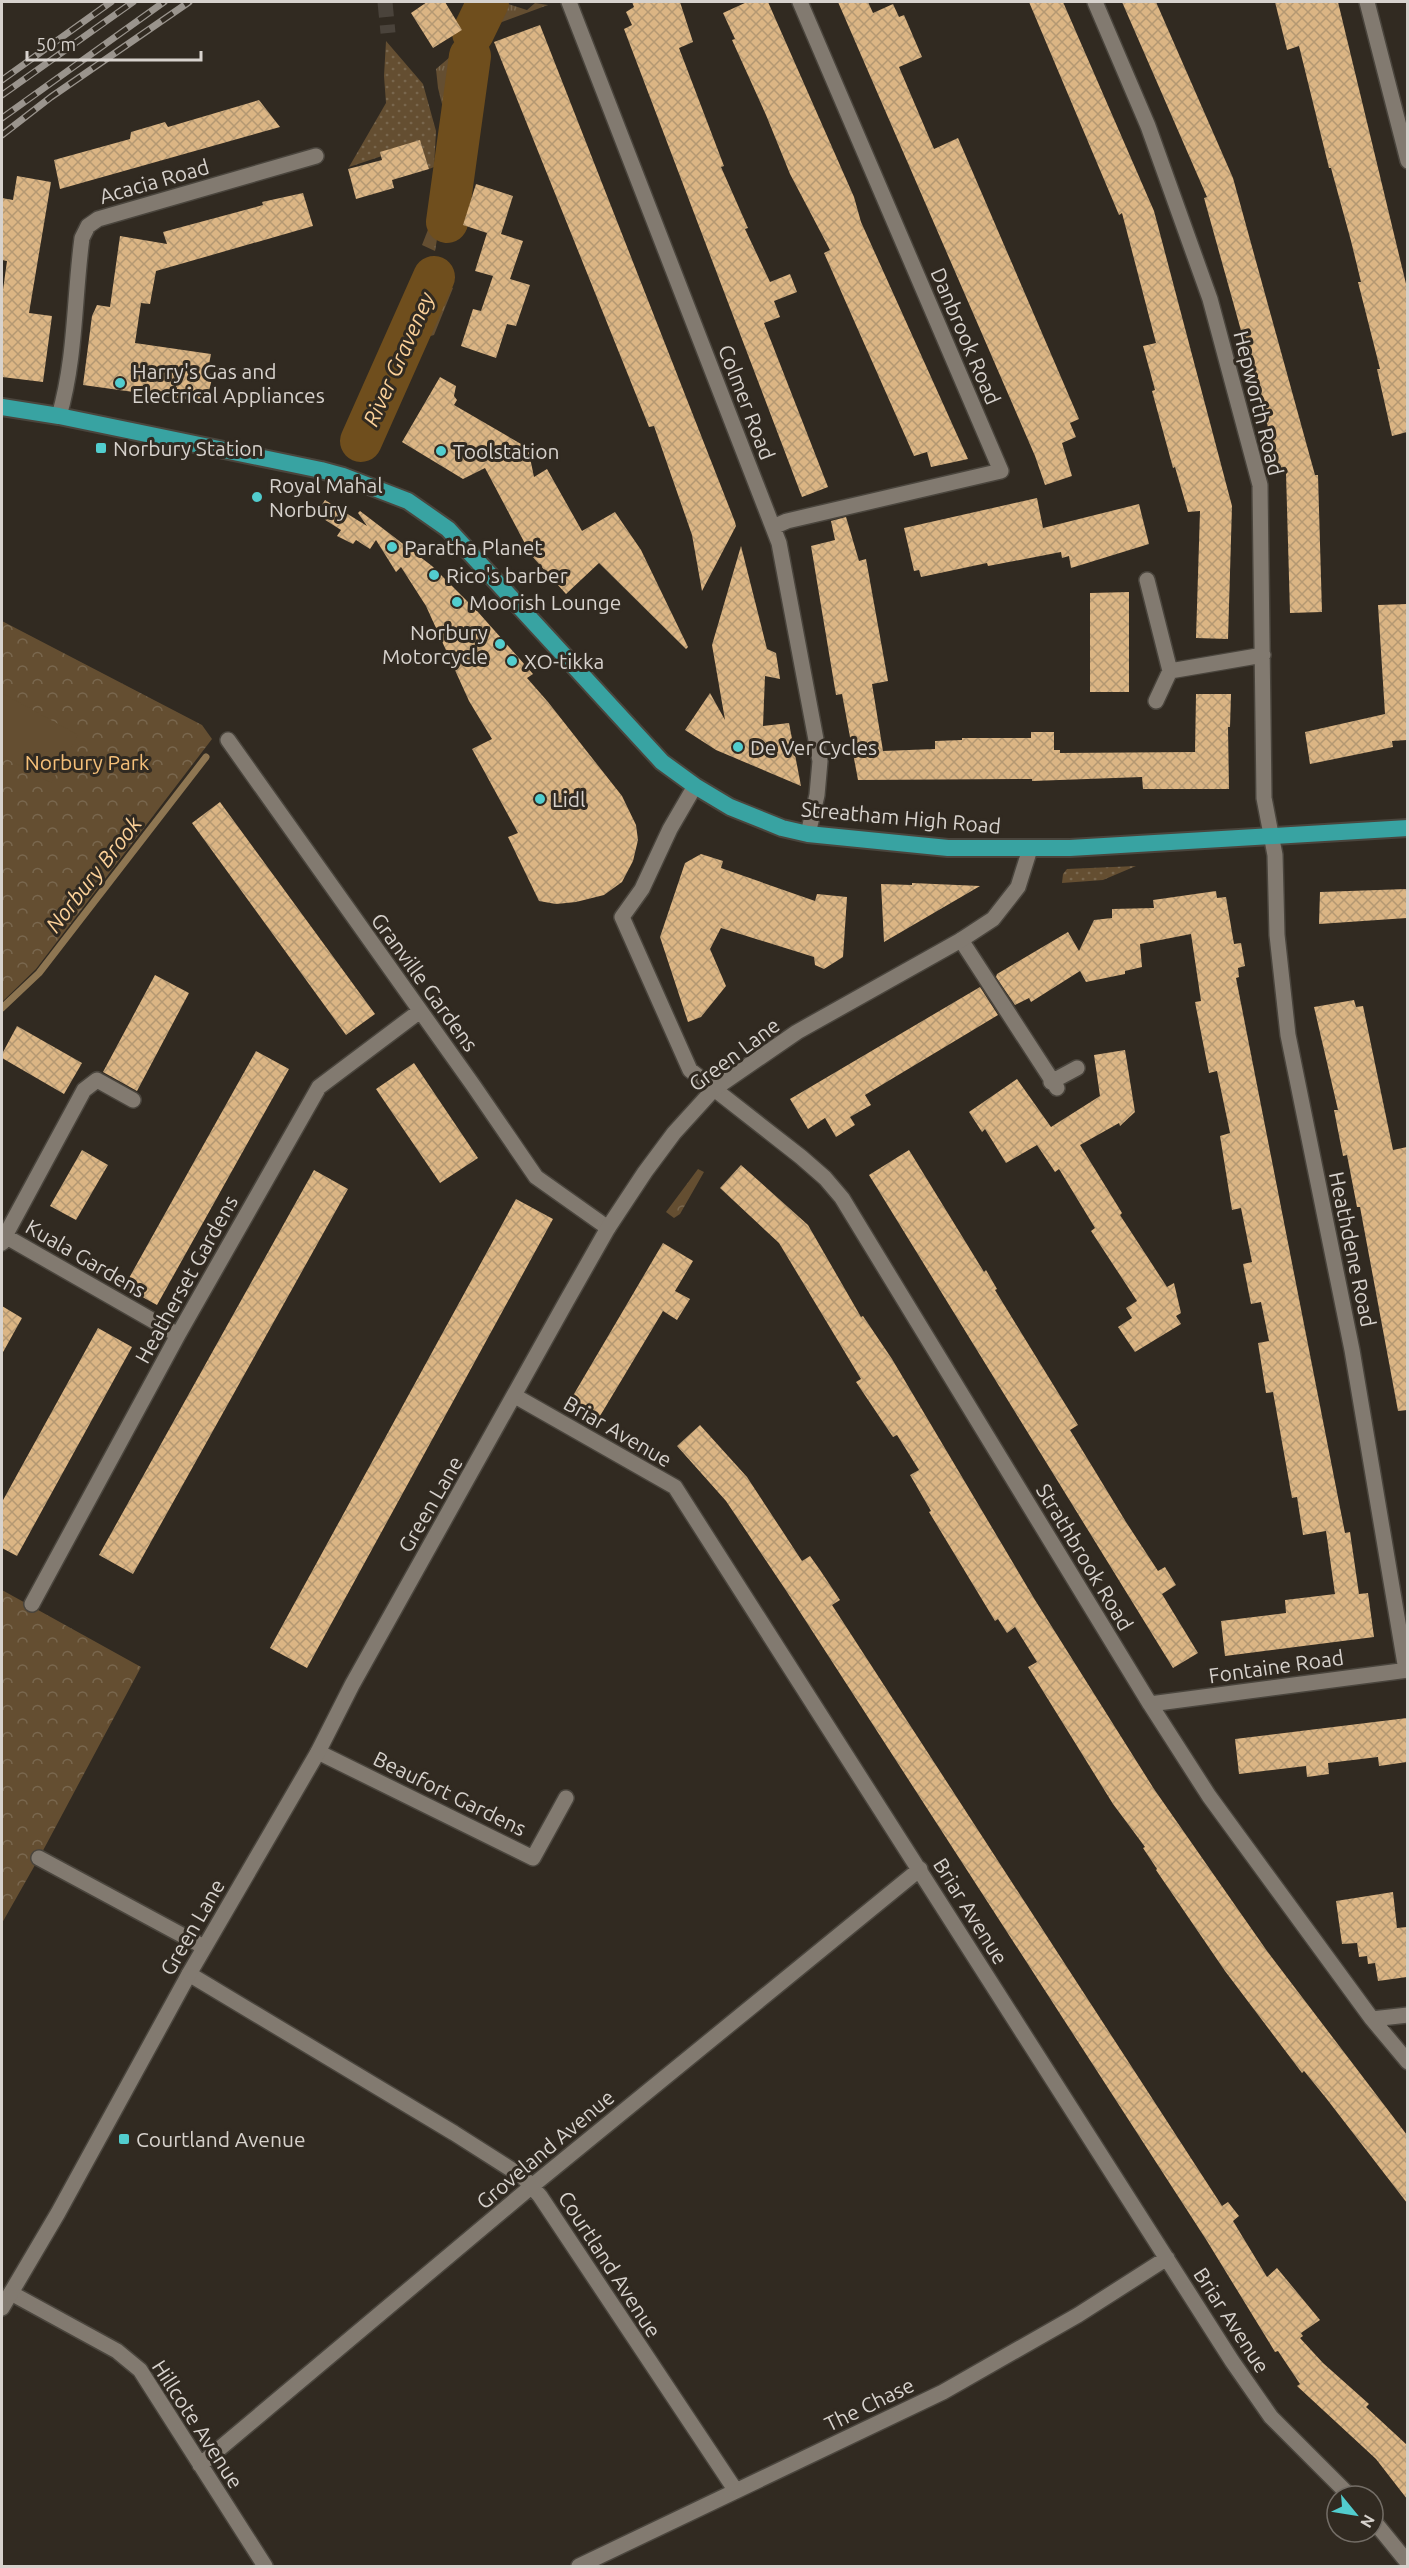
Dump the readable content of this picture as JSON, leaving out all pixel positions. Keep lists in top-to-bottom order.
{
  "streets": {
    "highway": ["Streatham High Road"],
    "street": [
      "Acacia Road",
      "Danbrook Road",
      "Colmer Road",
      "Hepworth Road",
      "Granville Gardens",
      "Green Lane",
      "Heathdene Road",
      "Kuala Gardens",
      "Heatherset Gardens",
      "Briar Avenue",
      "Strathbrook Road",
      "Fontaine Road",
      "Beaufort Gardens",
      "Groveland Avenue",
      "Courtland Avenue",
      "The Chase",
      "Hillcote Avenue"
    ]
  },
  "crossings": [
    ["Acacia Road", "Streatham High Road"],
    ["Danbrook Road", "Colmer Road"],
    ["Colmer Road", "Streatham High Road"],
    ["Hepworth Road", "Streatham High Road"],
    ["Hepworth Road", "Heathdene Road"],
    ["Streatham High Road", "Green Lane"],
    ["Streatham High Road", "Heathdene Road"],
    ["Streatham High Road", "Strathbrook Road"],
    ["Granville Gardens", "Green Lane"],
    ["Granville Gardens", "Heatherset Gardens"],
    ["Green Lane", "Briar Avenue"],
    ["Green Lane", "Strathbrook Road"],
    ["Green Lane", "Beaufort Gardens"],
    ["Green Lane", "Courtland Avenue"],
    ["Green Lane", "Hillcote Avenue"],
    ["Heathdene Road", "Fontaine Road"],
    ["Kuala Gardens", "Heatherset Gardens"],
    ["Briar Avenue", "Groveland Avenue"],
    ["Briar Avenue", "The Chase"],
    ["Strathbrook Road", "Fontaine Road"],
    ["Groveland Avenue", "Courtland Avenue"],
    ["Groveland Avenue", "Hillcote Avenue"],
    ["Courtland Avenue", "The Chase"]
  ],
  "water": ["River Graveney", "Norbury Brook"],
  "parks": ["Norbury Park"],
  "places": {
    "other": [
      "Harry's Gas and Electrical Appliances",
      "Toolstation",
      "Royal Mahal Norbury",
      "Paratha Planet",
      "Rico's barber",
      "Moorish Lounge",
      "Norbury Motorcycle",
      "XO-tikka",
      "De Ver Cycles",
      "Lidl"
    ],
    "transit": ["Norbury Station", "Courtland Avenue"]
  },
  "scale_bar": "50 m",
  "north": "bottom right"
}
